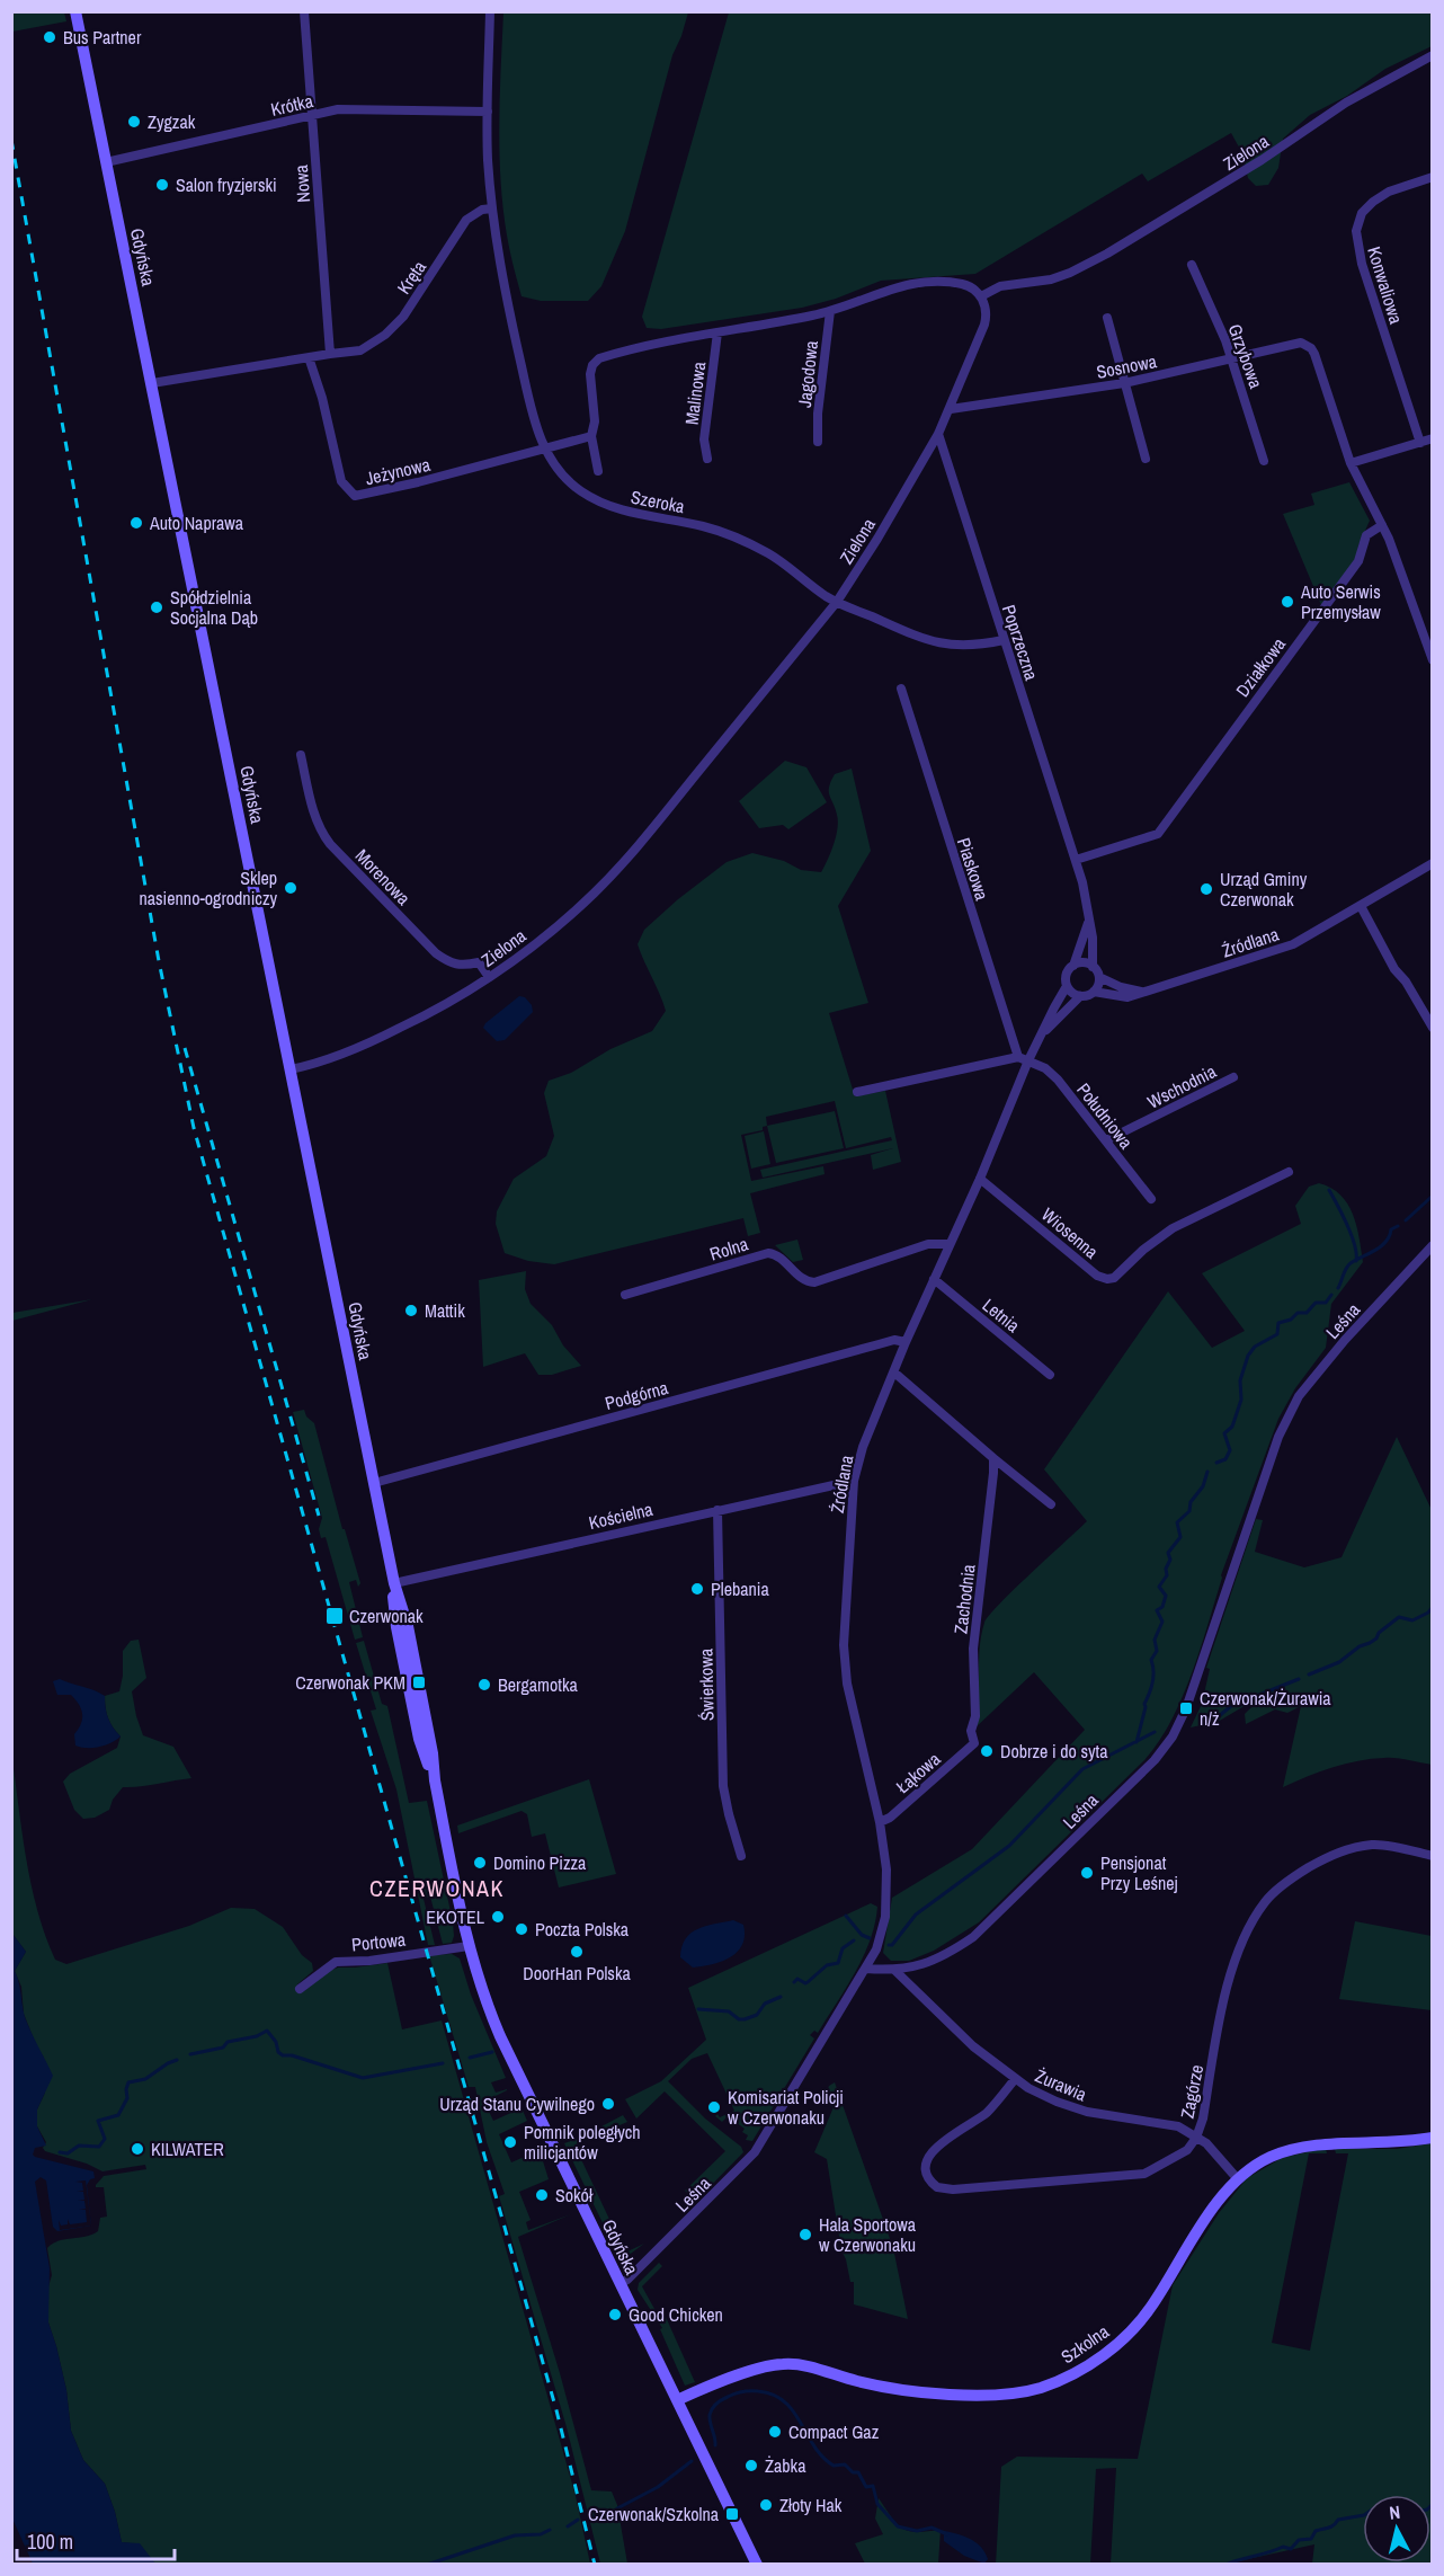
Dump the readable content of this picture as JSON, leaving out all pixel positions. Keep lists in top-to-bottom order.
{
  "streets": {
    "main road": ["Gdyńska", "Szkolna"],
    "street": [
      "Krótka",
      "Zielona",
      "Nowa",
      "Kręta",
      "Konwaliowa",
      "Grzybowa",
      "Sosnowa",
      "Jagodowa",
      "Malinowa",
      "Jeżynowa",
      "Szeroka",
      "Poprzeczna",
      "Działkowa",
      "Piaskowa",
      "Morenowa",
      "Źródlana",
      "Wschodnia",
      "Południowa",
      "Wiosenna",
      "Rolna",
      "Letnia",
      "Leśna",
      "Podgórna",
      "Kościelna",
      "Zachodnia",
      "Świerkowa",
      "Łąkowa",
      "Portowa",
      "Żurawia",
      "Zagórze"
    ]
  },
  "crossings": [
    ["Krótka", "Nowa"],
    ["Krótka", "Gdyńska"],
    ["Zielona", "Gdyńska"],
    ["Zielona", "Sosnowa"],
    ["Zielona", "Szeroka"],
    ["Zielona", "Poprzeczna"],
    ["Zielona", "Morenowa"],
    ["Nowa", "Kręta"],
    ["Gdyńska", "Kręta"],
    ["Gdyńska", "Leśna"],
    ["Gdyńska", "Podgórna"],
    ["Gdyńska", "Kościelna"],
    ["Gdyńska", "Portowa"],
    ["Gdyńska", "Szkolna"],
    ["Kręta", "Jeżynowa"],
    ["Kręta", "Szeroka"],
    ["Grzybowa", "Sosnowa"],
    ["Jeżynowa", "Szeroka"],
    ["Szeroka", "Poprzeczna"],
    ["Poprzeczna", "Działkowa"],
    ["Źródlana", "Południowa"],
    ["Źródlana", "Wiosenna"],
    ["Źródlana", "Rolna"],
    ["Źródlana", "Letnia"],
    ["Źródlana", "Leśna"],
    ["Źródlana", "Podgórna"],
    ["Źródlana", "Kościelna"],
    ["Źródlana", "Łąkowa"],
    ["Wschodnia", "Południowa"],
    ["Leśna", "Żurawia"],
    ["Kościelna", "Świerkowa"],
    ["Zachodnia", "Łąkowa"],
    ["Żurawia", "Zagórze"],
    ["Żurawia", "Szkolna"]
  ],
  "districts": ["CZERWONAK"],
  "places": {
    "other": [
      "Bus Partner",
      "Zygzak",
      "Salon fryzjerski",
      "Auto Naprawa",
      "Auto Serwis Przemysław",
      "Spółdzielnia Socjalna Dąb",
      "Sklep nasienno-ogrodniczy",
      "Urząd Gminy Czerwonak",
      "Mattik",
      "Plebania",
      "Bergamotka",
      "Dobrze i do syta",
      "Domino Pizza",
      "Pensjonat Przy Leśnej",
      "EKOTEL",
      "Poczta Polska",
      "DoorHan Polska",
      "Urząd Stanu Cywilnego",
      "Komisariat Policji w Czerwonaku",
      "Pomnik poległych milicjantów",
      "KILWATER",
      "Sokół",
      "Hala Sportowa w Czerwonaku",
      "Good Chicken",
      "Compact Gaz",
      "Żabka",
      "Złoty Hak"
    ],
    "transit": [
      "Czerwonak",
      "Czerwonak PKM",
      "Czerwonak/Żurawia n/ż",
      "Czerwonak/Szkolna"
    ]
  },
  "scale_bar": "100 m",
  "north": "top"
}
